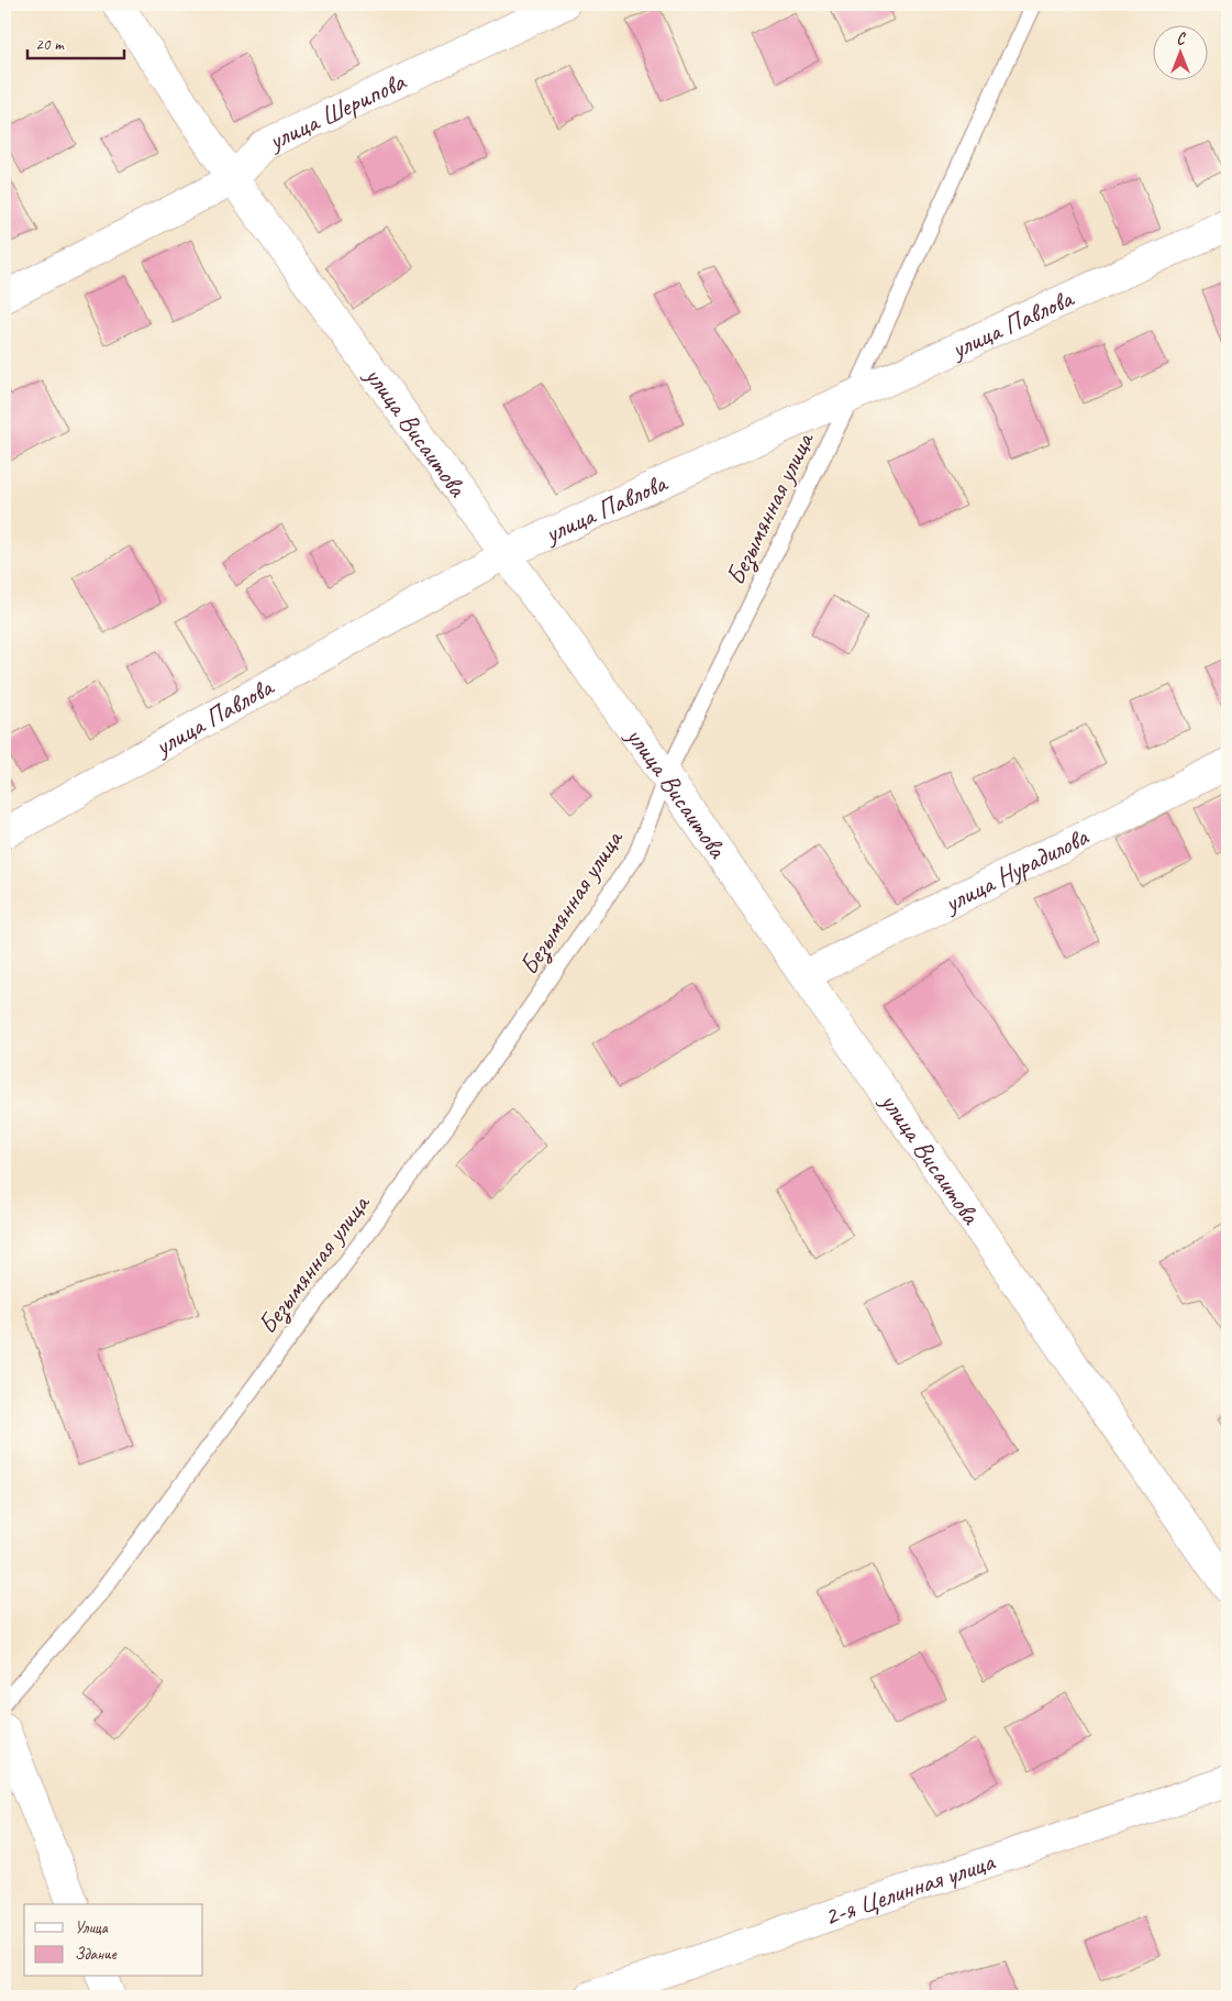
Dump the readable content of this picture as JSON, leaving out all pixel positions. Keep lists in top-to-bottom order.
{
  "streets": {
    "street": [
      "улица Шерипова",
      "улица Павлова",
      "улица Висаитова",
      "улица Нурадилова",
      "2-я Целинная улица"
    ],
    "lane": ["Безымянная улица"]
  },
  "crossings": [
    ["улица Шерипова", "улица Висаитова"],
    ["улица Павлова", "улица Висаитова"],
    ["улица Павлова", "Безымянная улица"],
    ["улица Висаитова", "Безымянная улица"],
    ["улица Висаитова", "улица Нурадилова"]
  ],
  "legend": ["Улица", "Здание"],
  "scale_bar": "20 m",
  "north": "top"
}
